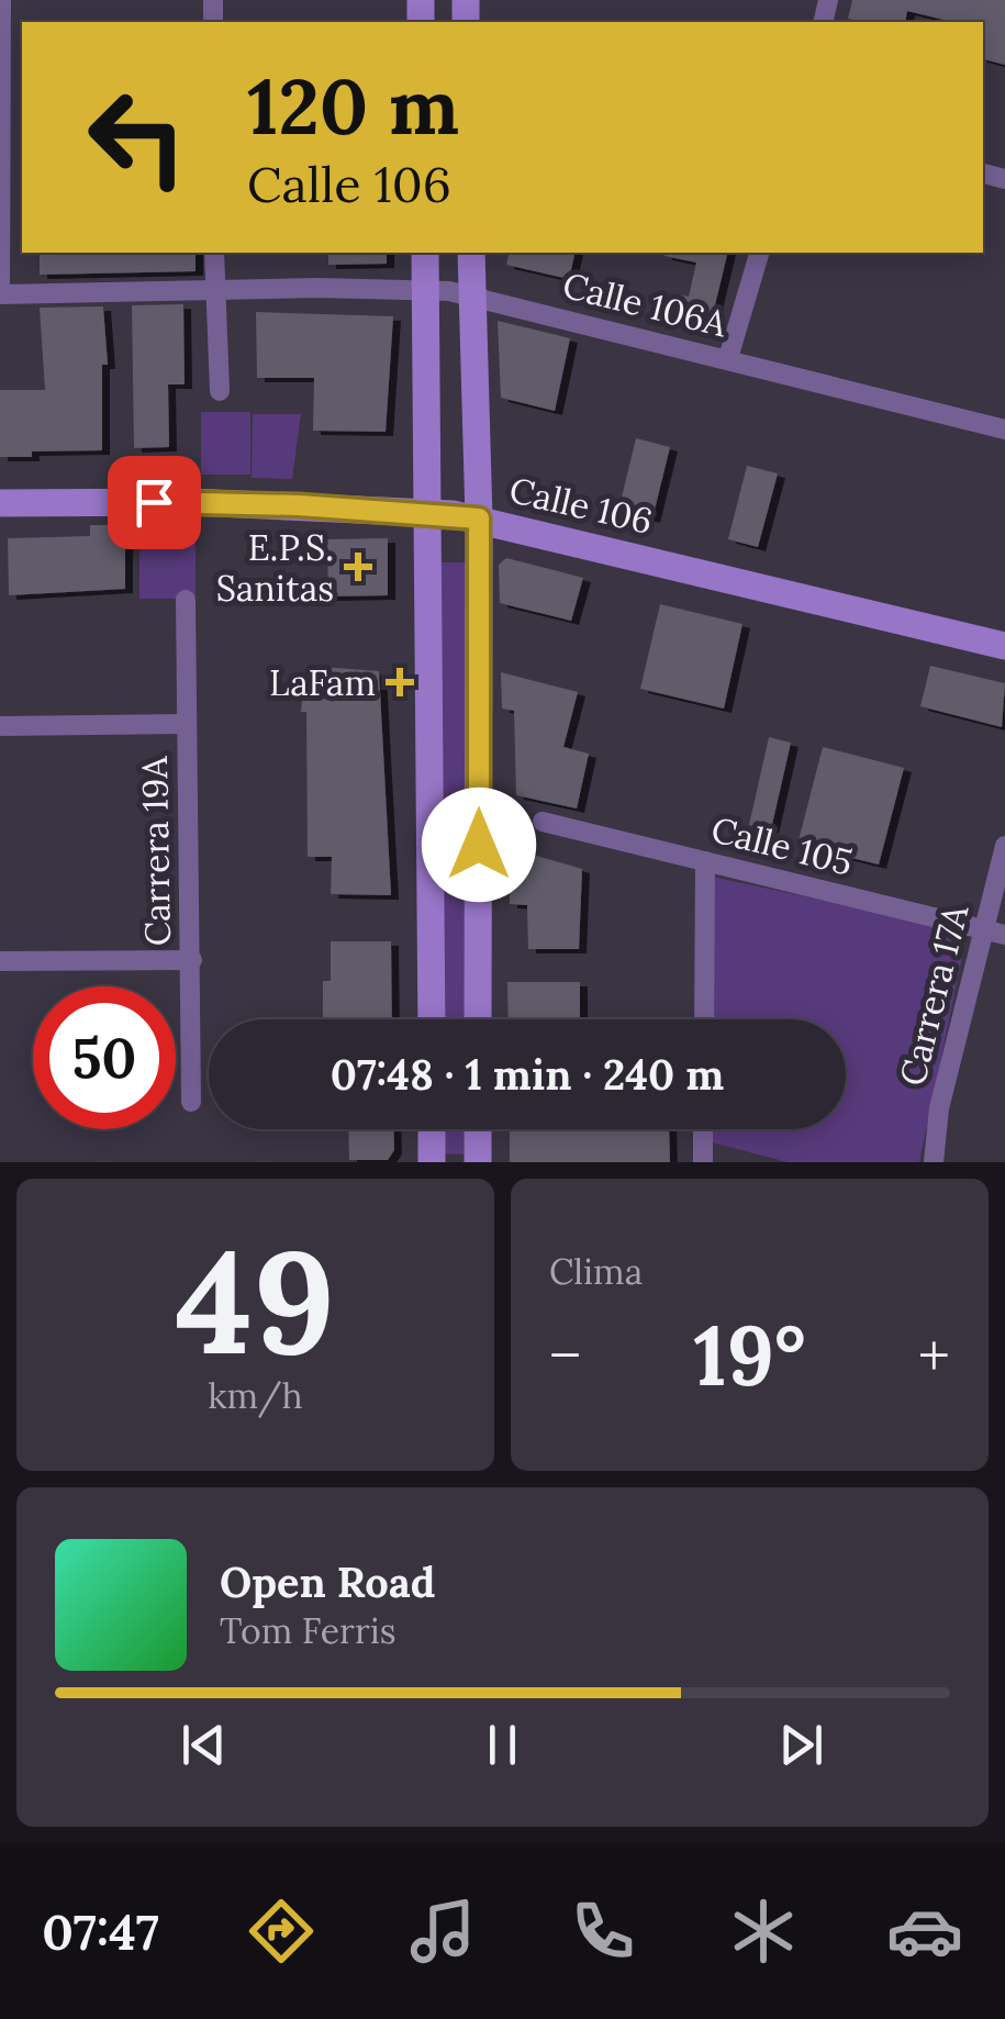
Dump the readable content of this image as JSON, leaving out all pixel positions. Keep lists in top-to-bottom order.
{
  "streets": {
    "main road": ["Calle 106"],
    "street": [
      "Calle 106A",
      "Calle 105",
      "Carrera 19A",
      "Carrera 17A"
    ]
  },
  "crossings": [
    ["Calle 105", "Carrera 17A"]
  ],
  "places": {
    "health": ["E.P.S. Sanitas", "LaFam"]
  },
  "page": {
    "turn": ["120 m", "Calle 106"],
    "limit": "50",
    "trip": "07:48 · 1 min · 240 m",
    "tile": [
      ["49", "km/h"],
      "Clima"
    ],
    "heat": ["−", "19°", "+"],
    "song": ["Open Road", "Tom Ferris"],
    "tabs": "07:47"
  }
}
